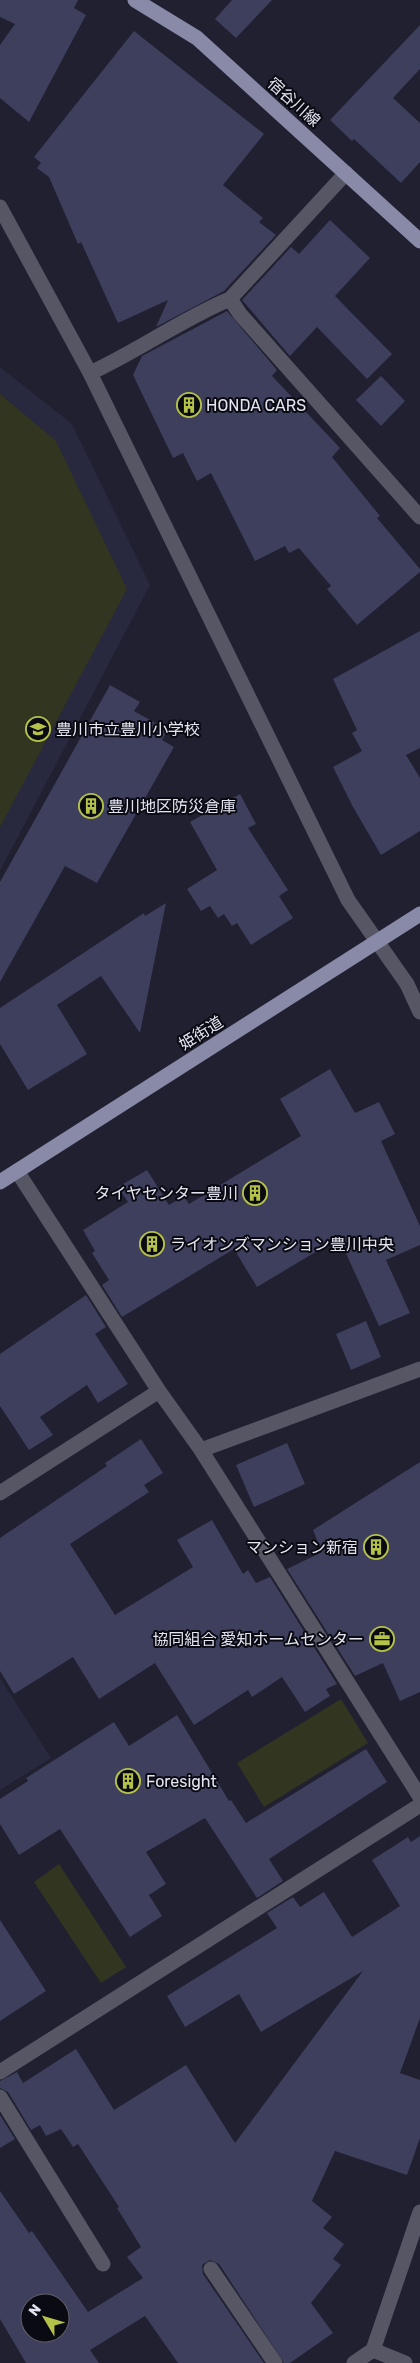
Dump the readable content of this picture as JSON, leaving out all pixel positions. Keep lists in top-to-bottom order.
{
  "streets": {
    "main road": ["宿谷川線", "姫街道"]
  },
  "places": {
    "building": [
      "HONDA CARS",
      "豊川地区防災倉庫",
      "タイヤセンター豊川",
      "ライオンズマンション豊川中央",
      "マンション新宿",
      "Foresight"
    ],
    "school or university": ["豊川市立豊川小学校"],
    "office": ["協同組合 愛知ホームセンター"]
  },
  "north": "top left"
}
